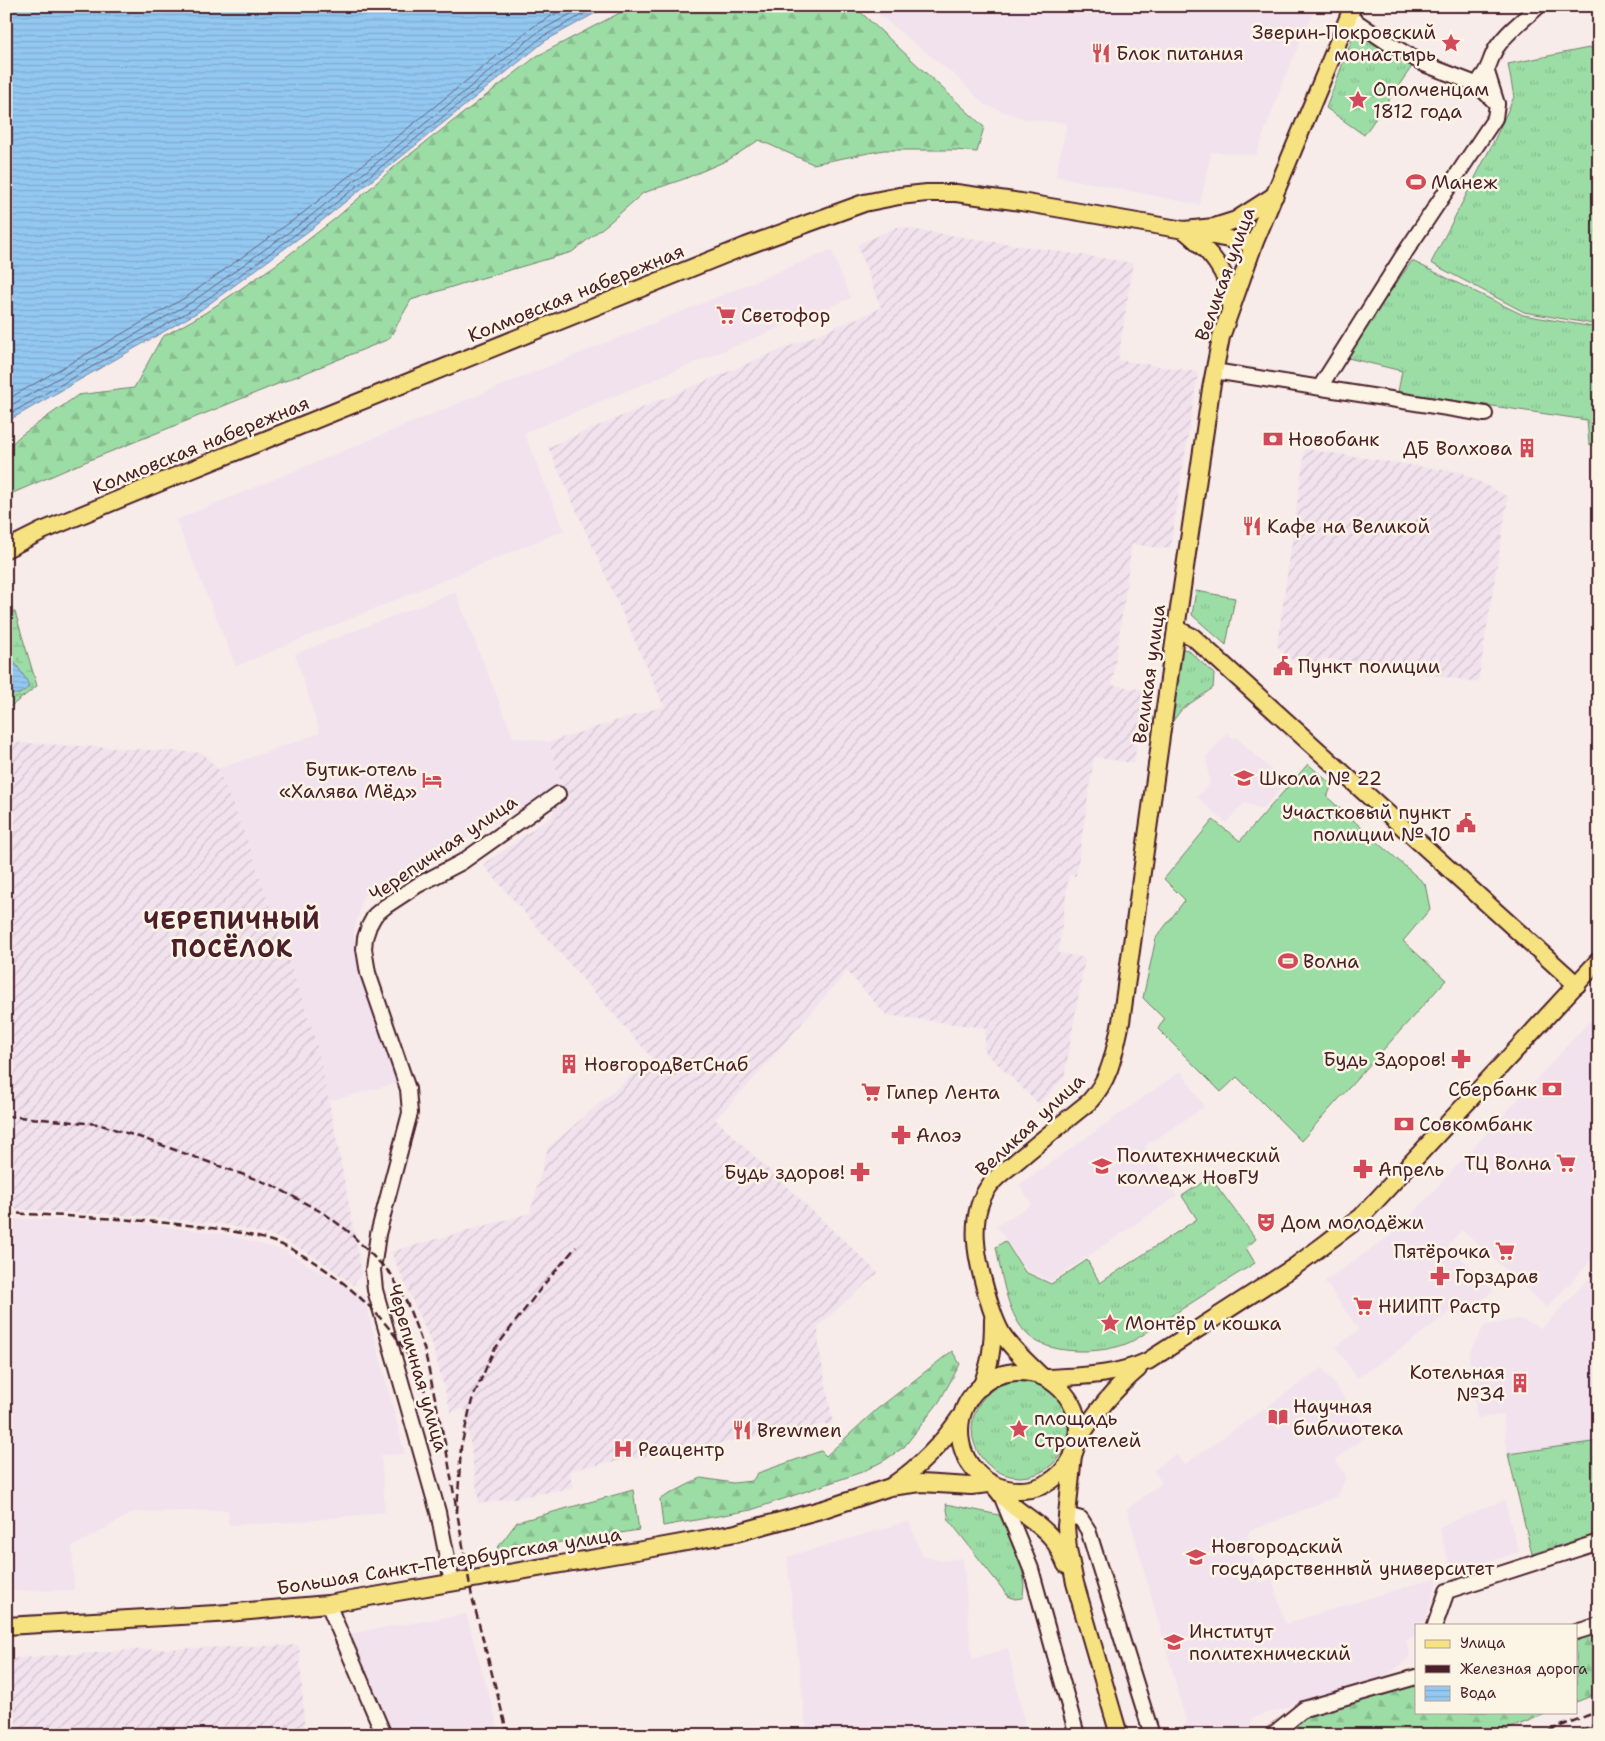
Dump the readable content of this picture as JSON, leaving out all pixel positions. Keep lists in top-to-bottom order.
{
  "streets": {
    "main road": ["Великая улица", "Колмовская набережная", "Большая Санкт-Петербургская улица"],
    "street": ["Черепичная улица"]
  },
  "crossings": [
    ["Черепичная улица", "Большая Санкт-Петербургская улица"]
  ],
  "districts": ["ЧЕРЕПИЧНЫЙ ПОСЁЛОК"],
  "places": {
    "place": [
      "Зверин-Покровский монастырь",
      "Ополченцам 1812 года",
      "Монтёр и кошка",
      "площадь Строителей"
    ],
    "restaurant": ["Блок питания", "Кафе на Великой", "Brewmen"],
    "sports": ["Манеж", "Волна"],
    "supermarket": [
      "Светофор",
      "Гипер Лента",
      "ТЦ Волна",
      "Пятёрочка",
      "НИИПТ Растр"
    ],
    "bank": ["Новобанк", "Сбербанк", "Совкомбанк"],
    "building": ["ДБ Волхова", "НовгородВетСнаб", "Котельная №34"],
    "public building": ["Пункт полиции", "Участковый пункт полиции № 10"],
    "school or university": [
      "Школа № 22",
      "Политехнический колледж НовГУ",
      "Новгородский государственный университет",
      "Институт политехнический"
    ],
    "hotel": ["Бутик-отель «Халява Мёд»"],
    "pharmacy": [
      "Будь Здоров!",
      "Алоэ",
      "Апрель",
      "Будь здоров!",
      "Горздрав"
    ],
    "theatre": ["Дом молодёжи"],
    "library": ["Научная библиотека"],
    "hospital": ["Реацентр"]
  },
  "legend": ["Улица", "Железная дорога", "Вода"]
}
